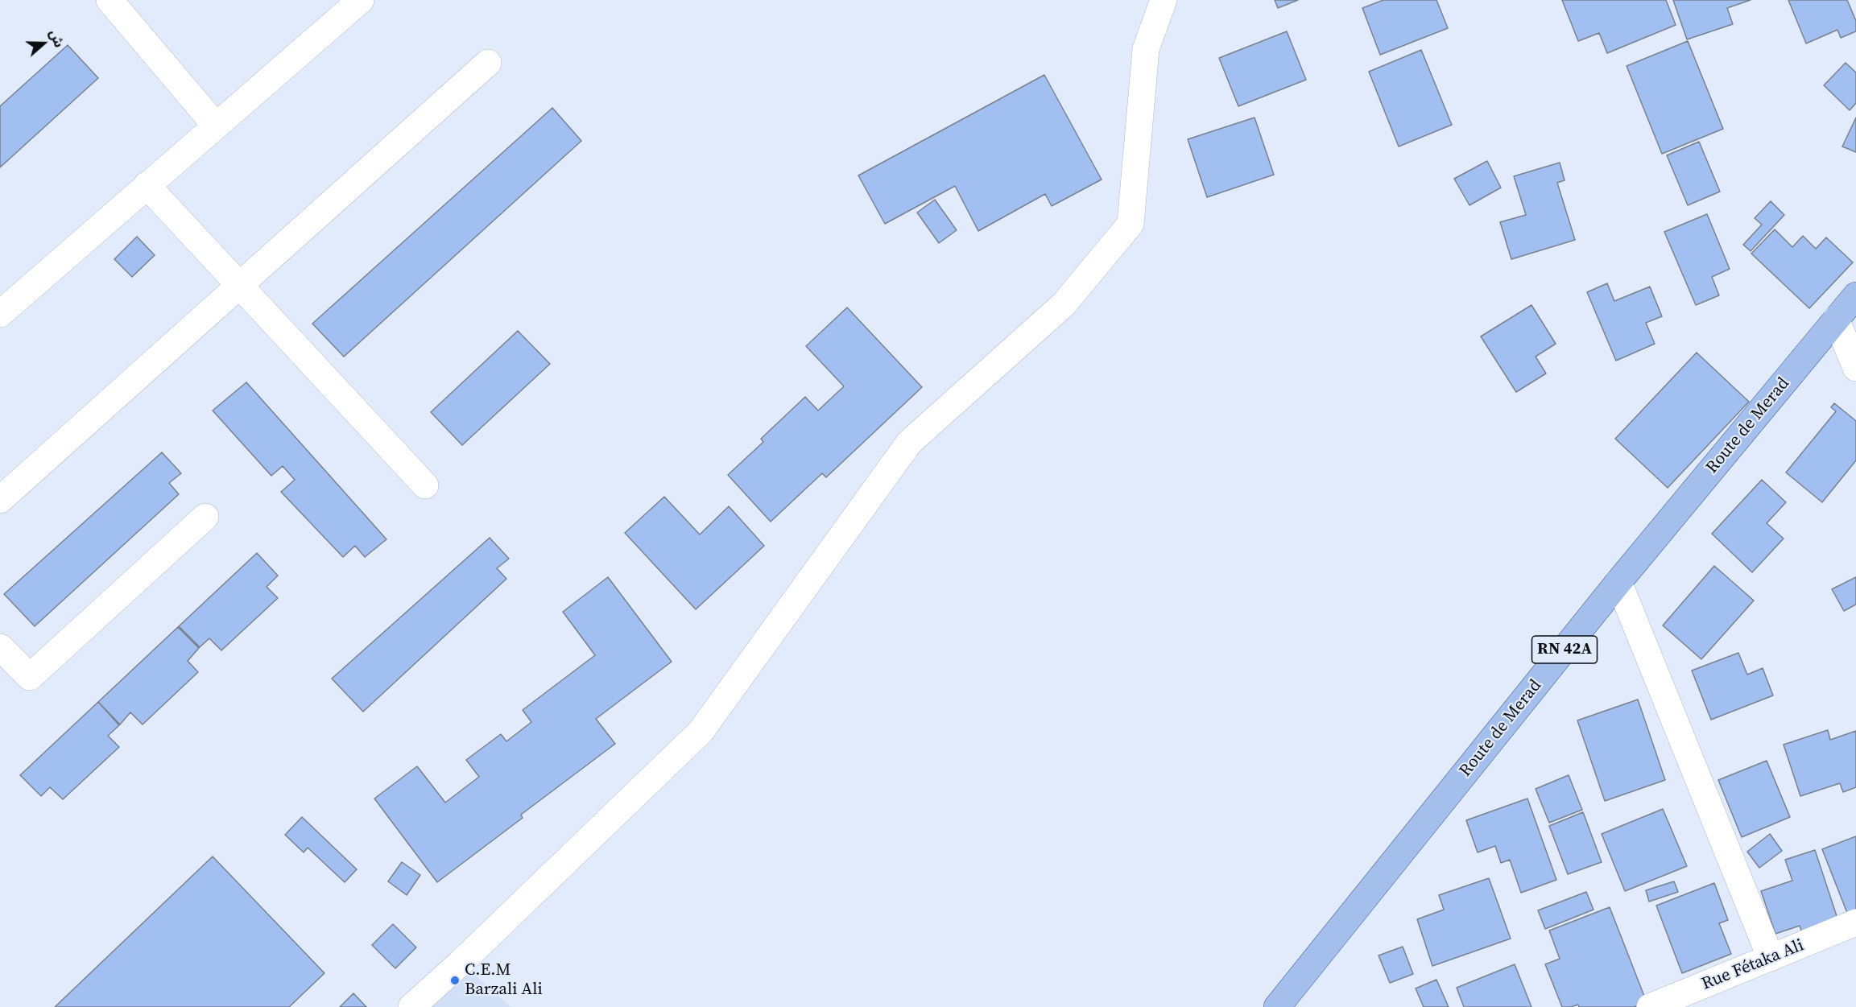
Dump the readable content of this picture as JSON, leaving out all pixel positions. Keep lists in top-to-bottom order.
{
  "streets": {
    "main road": ["Route de Merad", "RN 42A"],
    "street": ["Rue Fétaka Ali"]
  },
  "places": ["C.E.M Barzali Ali"],
  "north": "right"
}
